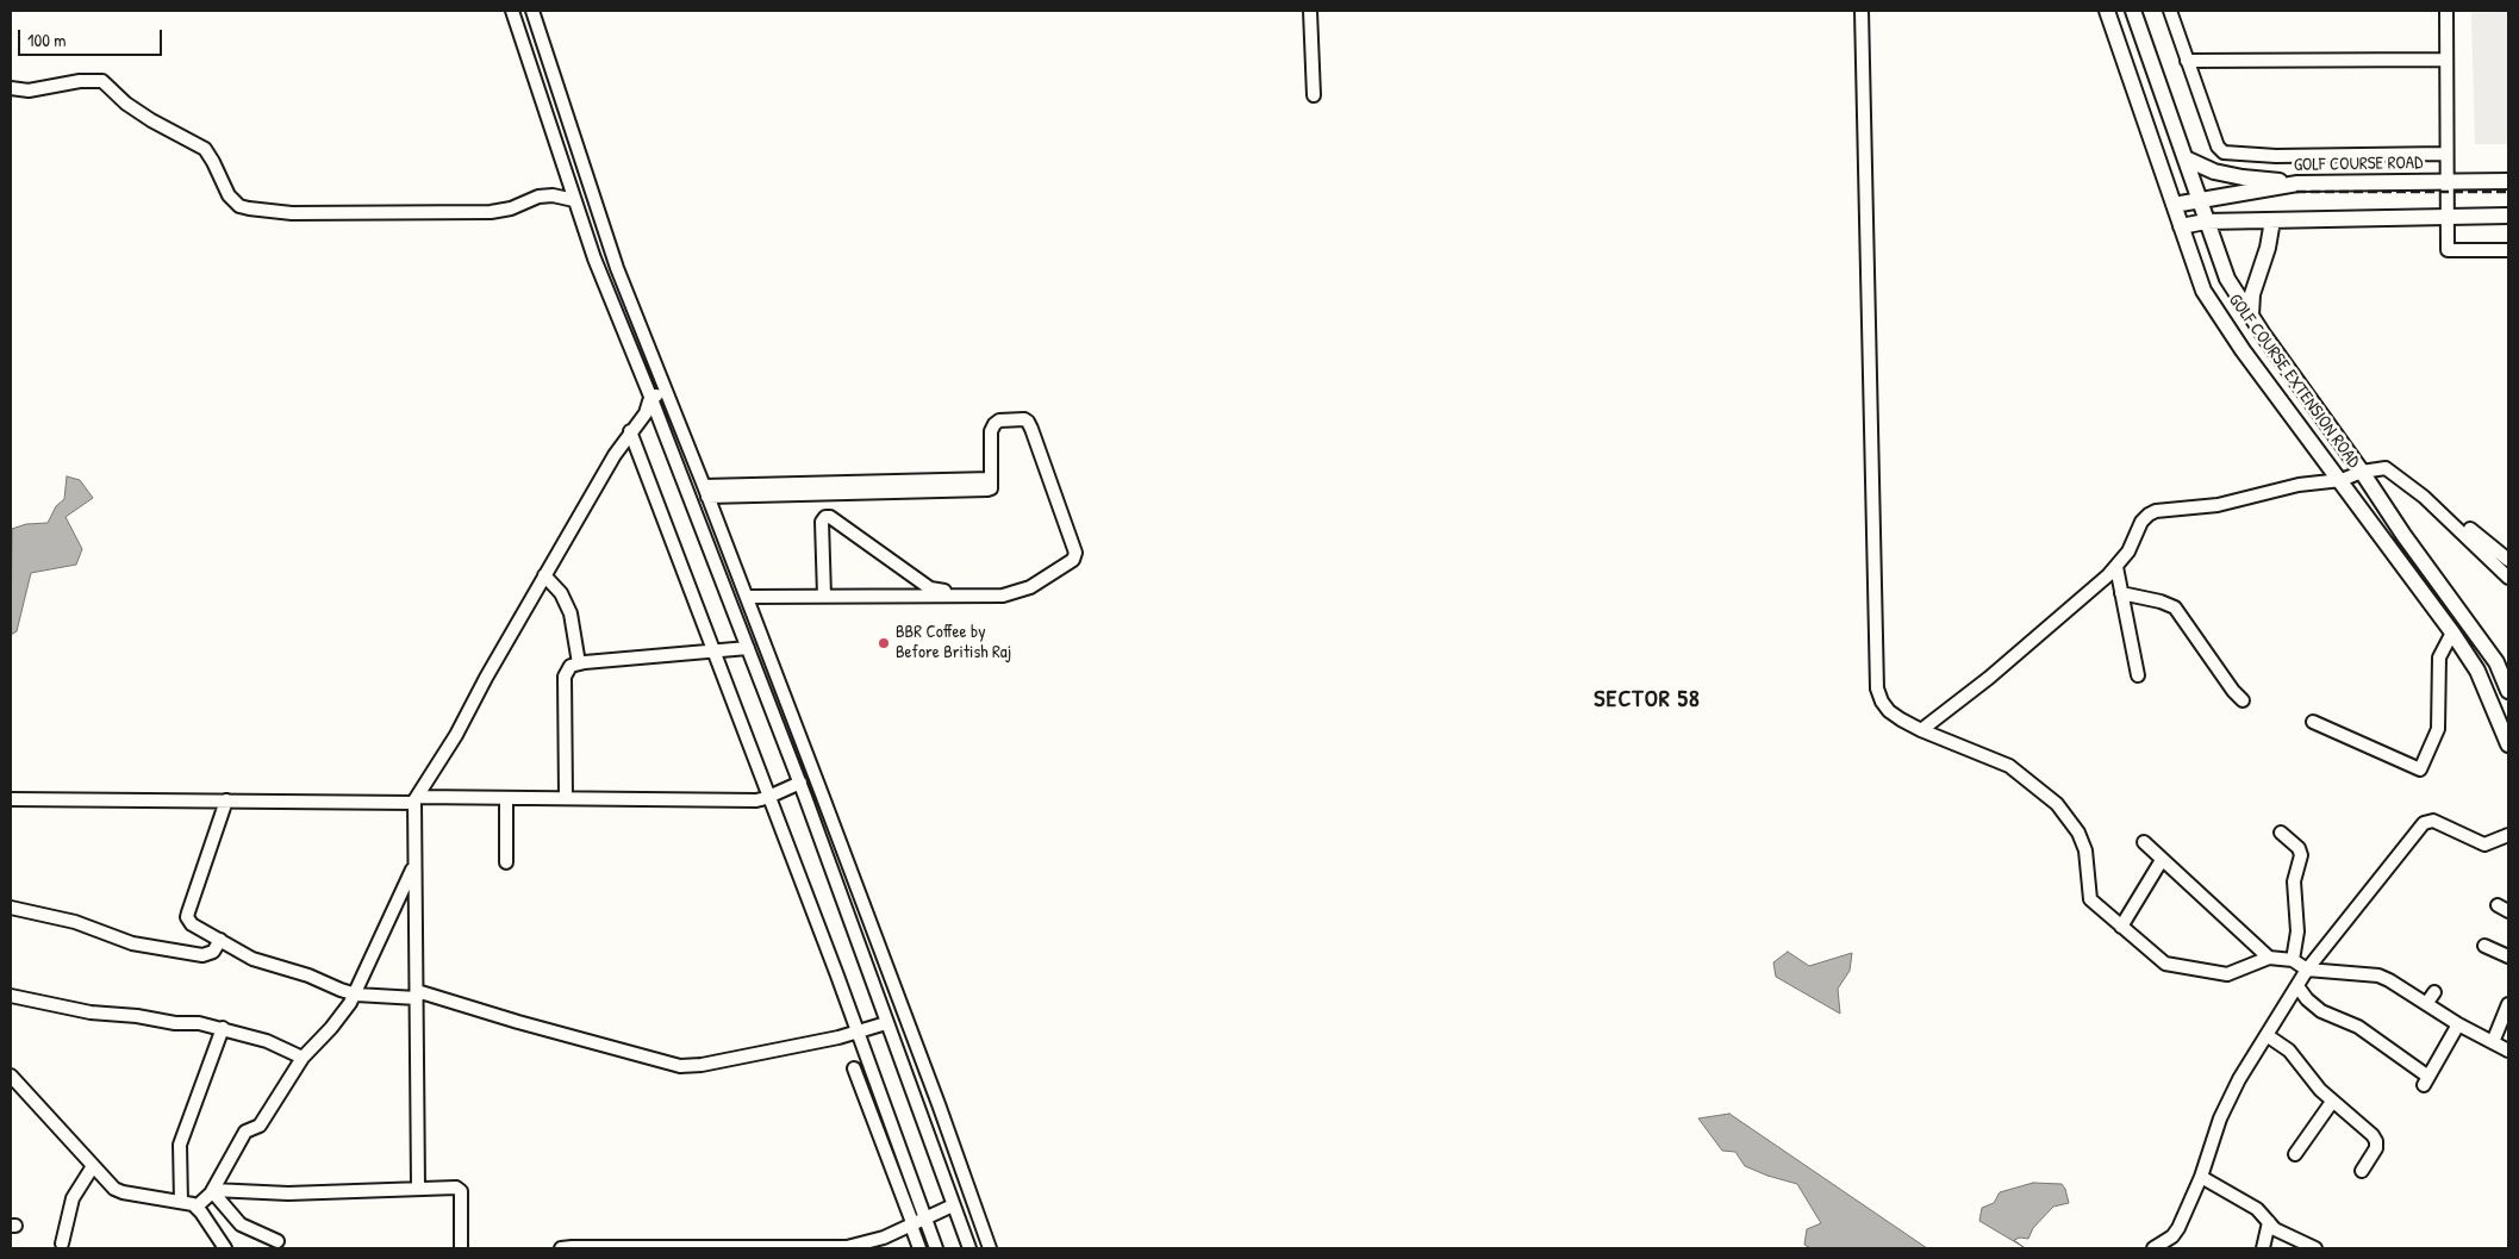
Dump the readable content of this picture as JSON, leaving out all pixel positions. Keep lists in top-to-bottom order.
{
  "streets": {
    "main road": ["GOLF COURSE ROAD", "GOLF COURSE EXTENSION ROAD"]
  },
  "crossings": [
    ["GOLF COURSE ROAD", "GOLF COURSE EXTENSION ROAD"]
  ],
  "districts": ["SECTOR 58"],
  "places": ["BBR Coffee by Before British Raj"],
  "scale_bar": "100 m"
}
